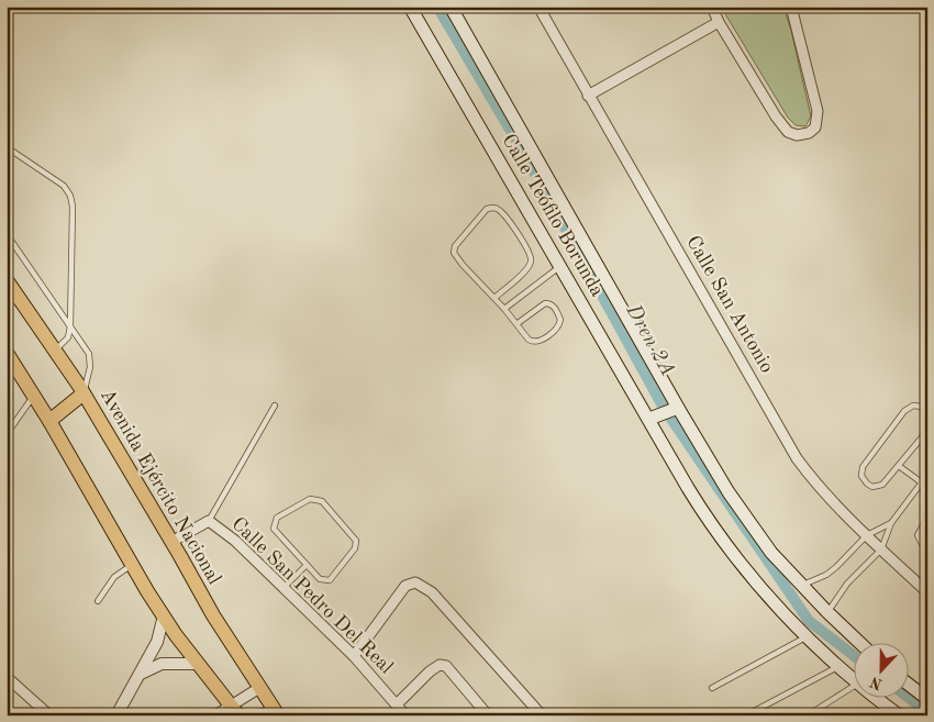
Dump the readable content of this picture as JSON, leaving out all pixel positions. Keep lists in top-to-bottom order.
{
  "streets": {
    "main road": ["Calle Teófilo Borunda", "Avenida Ejército Nacional"],
    "street": ["Calle San Antonio", "Calle San Pedro Del Real"]
  },
  "crossings": [
    ["Avenida Ejército Nacional", "Calle San Pedro Del Real"]
  ],
  "water": ["Dren 2A"],
  "north": "bottom"
}
